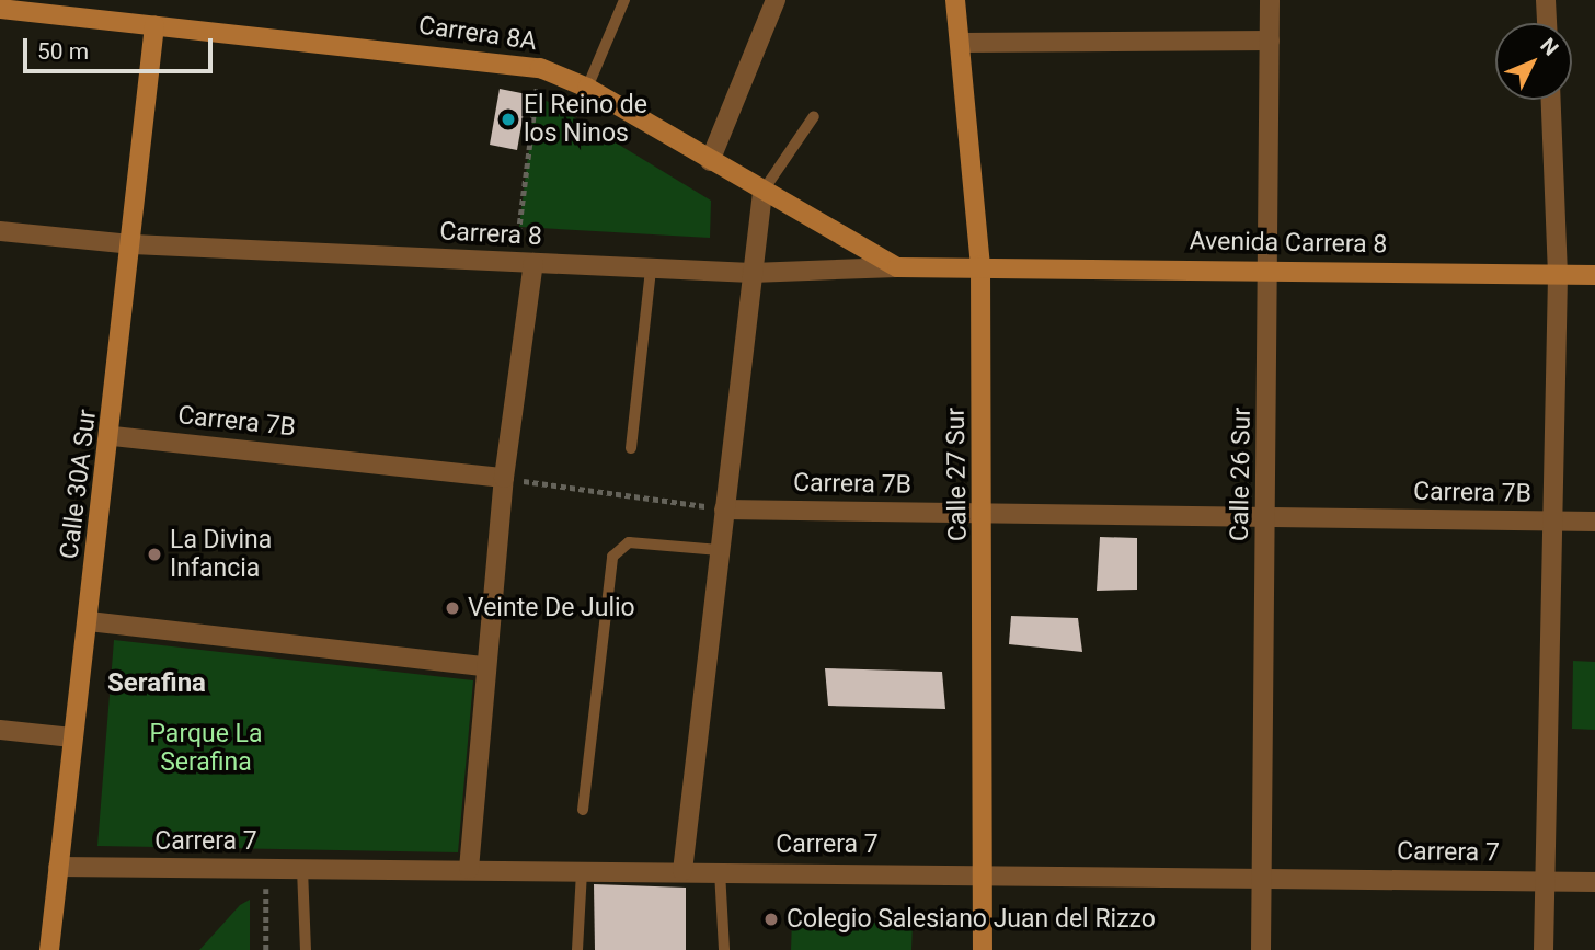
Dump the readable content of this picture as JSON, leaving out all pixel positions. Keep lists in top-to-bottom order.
{
  "streets": {
    "street": [
      "Carrera 8A",
      "Carrera 8",
      "Avenida Carrera 8",
      "Carrera 7B",
      "Calle 27 Sur",
      "Calle 26 Sur",
      "Calle 30A Sur",
      "Carrera 7"
    ]
  },
  "crossings": [
    ["Carrera 8A", "Carrera 8"],
    ["Carrera 8A", "Calle 30A Sur"],
    ["Carrera 8", "Avenida Carrera 8"],
    ["Carrera 8", "Calle 27 Sur"],
    ["Carrera 8", "Calle 30A Sur"],
    ["Avenida Carrera 8", "Calle 27 Sur"],
    ["Avenida Carrera 8", "Calle 26 Sur"],
    ["Carrera 7B", "Calle 27 Sur"],
    ["Carrera 7B", "Calle 26 Sur"],
    ["Carrera 7B", "Calle 30A Sur"],
    ["Calle 27 Sur", "Carrera 7"],
    ["Calle 26 Sur", "Carrera 7"],
    ["Calle 30A Sur", "Carrera 7"]
  ],
  "districts": ["Serafina"],
  "parks": ["Parque La Serafina"],
  "places": [
    "El Reino de los Ninos",
    "La Divina Infancia",
    "Veinte De Julio",
    "Colegio Salesiano Juan del Rizzo"
  ],
  "scale_bar": "50 m",
  "north": "top right"
}
